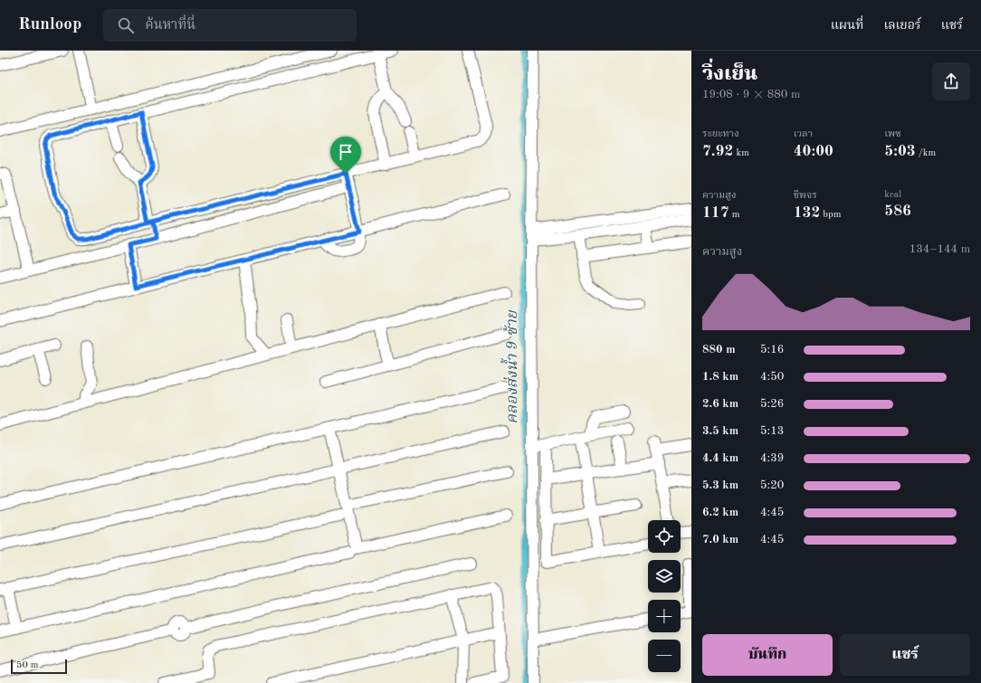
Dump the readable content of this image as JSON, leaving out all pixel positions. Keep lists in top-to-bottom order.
{
  "water": ["คลองส่งน้ำ 9 ซ้าย"],
  "scale_bar": "50 m",
  "page": {
    "header": "Runloop",
    "search": "ค้นหาที่นี่",
    "nav": ["แผนที่", "เลเยอร์", "แชร์"],
    "heading": ["วิ่งเย็น", "19:08 · 9 × 880 m"],
    "stats": [
      ["ระยะทาง", "7.92 km"],
      ["เวลา", "40:00"],
      ["เพซ", "5:03 /km"],
      ["ความสูง", "117 m"],
      ["ชีพจร", "132 bpm"],
      ["kcal", "586"]
    ],
    "chart": ["ความสูง", "134–144 m"],
    "list": [
      {
        "name": "880 m",
        "note": "5:16"
      },
      {
        "name": "1.8 km",
        "note": "4:50"
      },
      {
        "name": "2.6 km",
        "note": "5:26"
      },
      {
        "name": "3.5 km",
        "note": "5:13"
      },
      {
        "name": "4.4 km",
        "note": "4:39"
      },
      {
        "name": "5.3 km",
        "note": "5:20"
      },
      {
        "name": "6.2 km",
        "note": "4:45"
      },
      {
        "name": "7.0 km",
        "note": "4:45"
      }
    ],
    "map_buttons": ["+", "−"],
    "buttons": ["บันทึก", "แชร์"],
    "scale": "50 m"
  }
}
